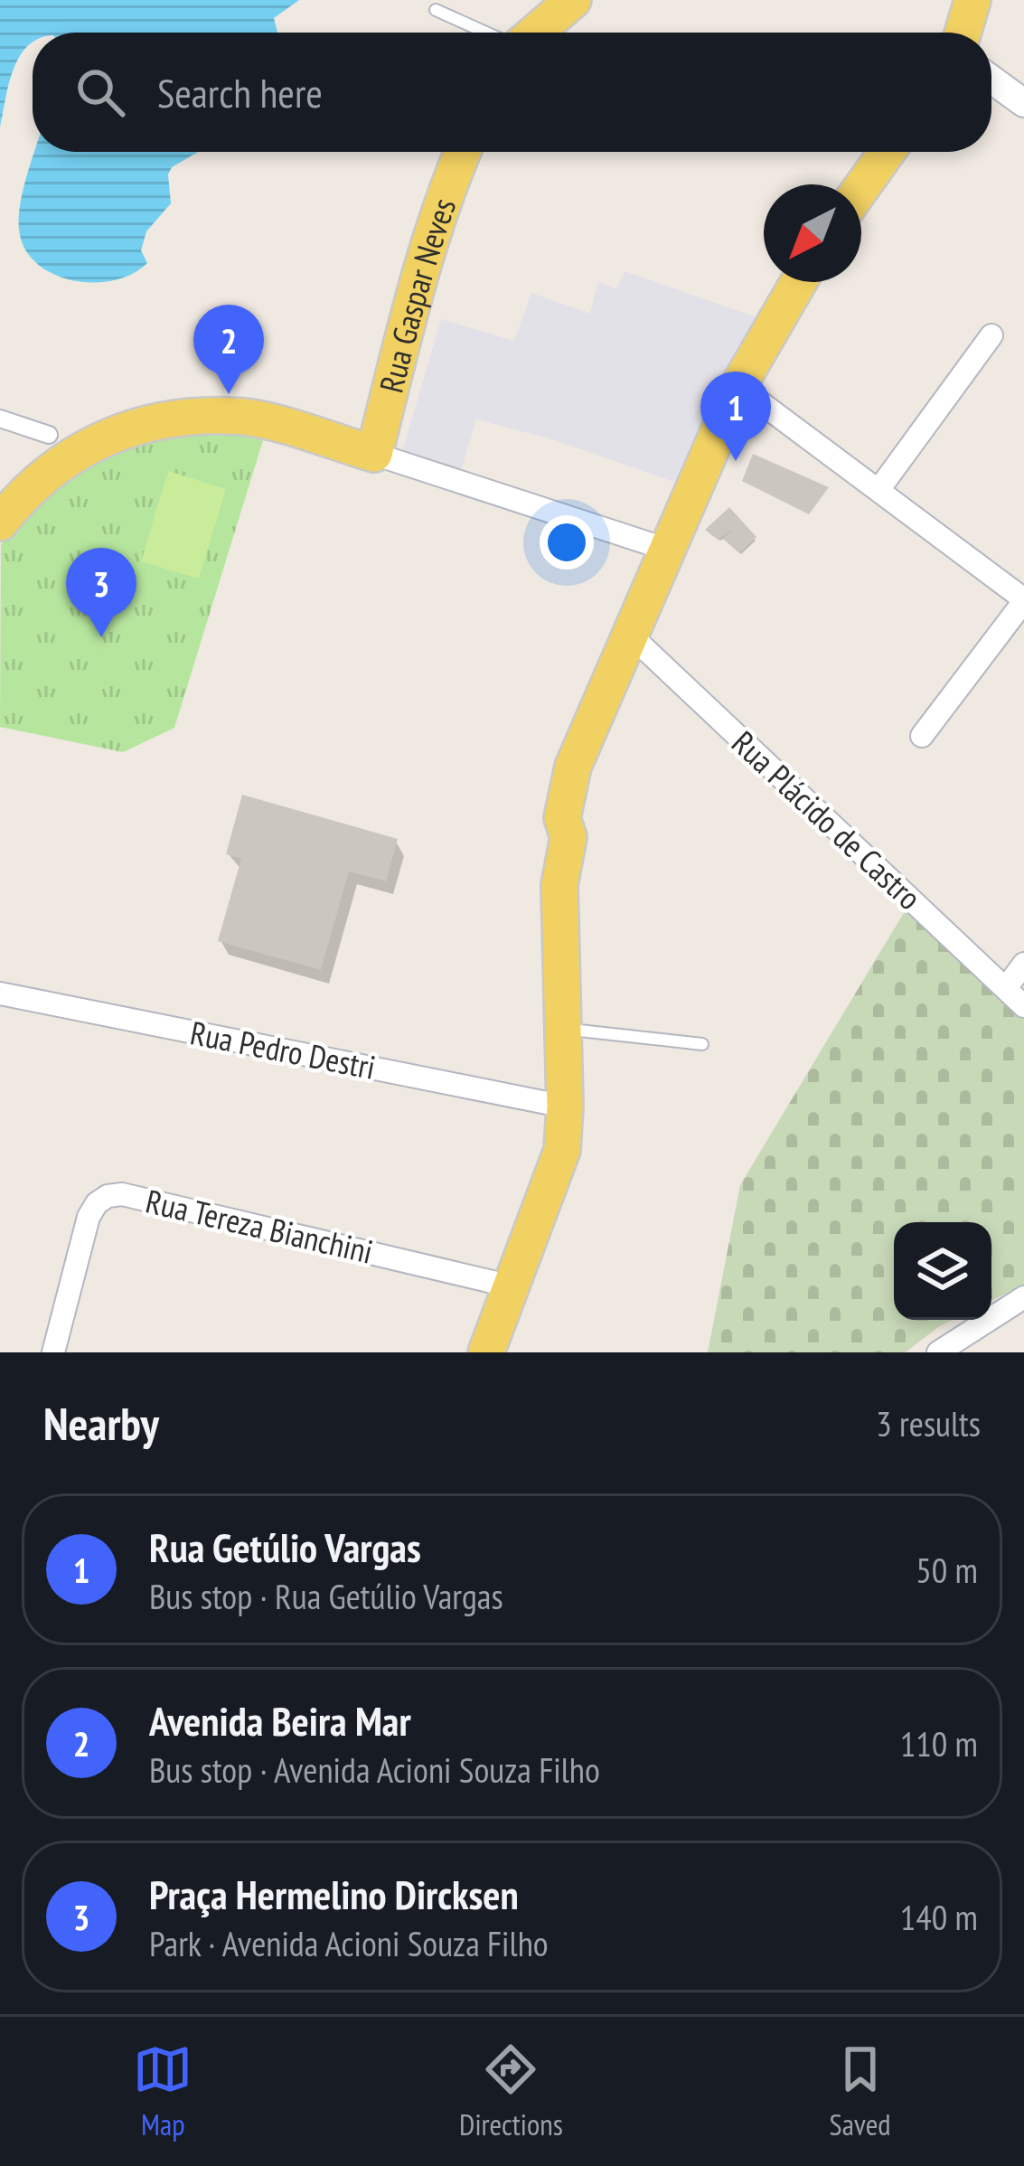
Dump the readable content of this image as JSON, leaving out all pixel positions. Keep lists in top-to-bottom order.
{
  "streets": {
    "main road": ["Rua Gaspar Neves"],
    "street": ["Rua Plácido de Castro", "Rua Pedro Destri", "Rua Tereza Bianchini"]
  },
  "north": "bottom left",
  "page": {
    "search": "Search here",
    "pins": ["2", "1", "3"],
    "heading": ["Nearby", "3 results"],
    "list": [
      {
        "mark": "1",
        "name": "Rua Getúlio Vargas",
        "note": "Bus stop · Rua Getúlio Vargas",
        "value": "50 m"
      },
      {
        "mark": "2",
        "name": "Avenida Beira Mar",
        "note": "Bus stop · Avenida Acioni Souza Filho",
        "value": "110 m"
      },
      {
        "mark": "3",
        "name": "Praça Hermelino Dircksen",
        "note": "Park · Avenida Acioni Souza Filho",
        "value": "140 m"
      }
    ],
    "nav": ["Map", "Directions", "Saved"]
  }
}
